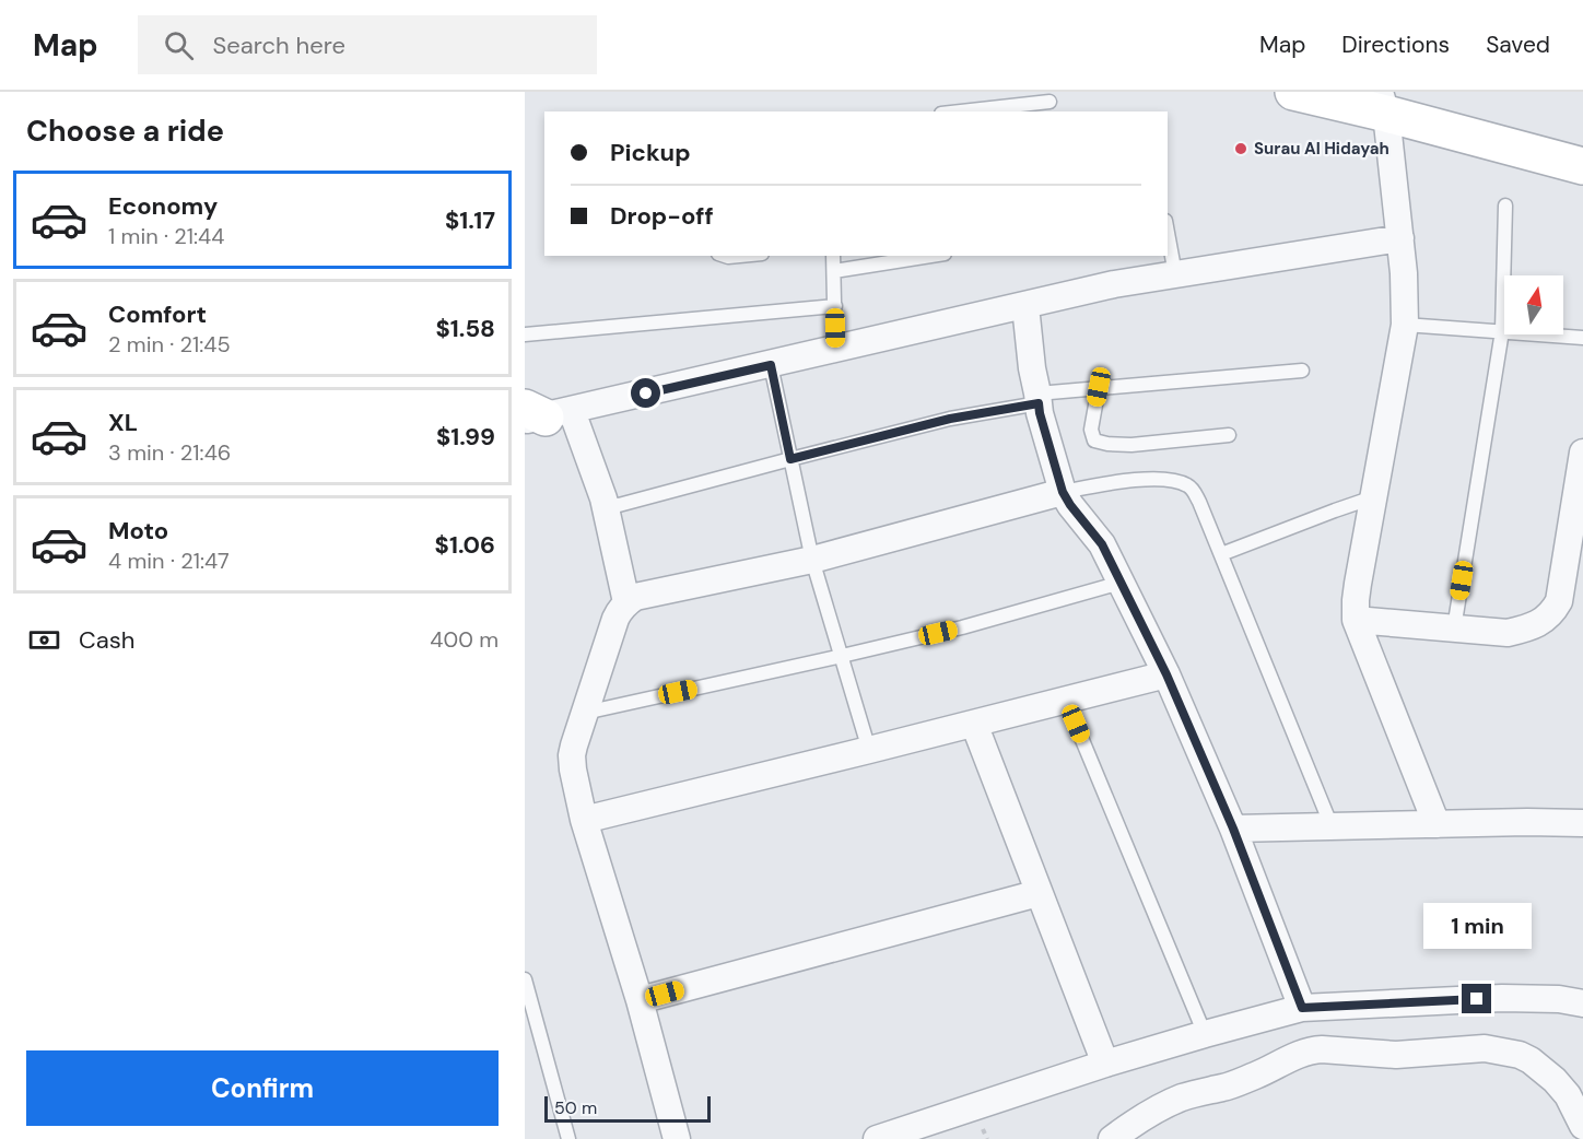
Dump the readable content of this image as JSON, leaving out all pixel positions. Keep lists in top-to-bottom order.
{
  "places": ["Surau Al Hidayah"],
  "scale_bar": "50 m",
  "north": "top",
  "page": {
    "header": "Map",
    "search": "Search here",
    "nav": ["Map", "Directions", "Saved"],
    "heading": "Choose a ride",
    "banner": ["Pickup", "Drop-off"],
    "list": [
      {
        "name": "Economy",
        "note": "1 min · 21:44",
        "value": "$1.17"
      },
      {
        "name": "Comfort",
        "note": "2 min · 21:45",
        "value": "$1.58"
      },
      {
        "name": "XL",
        "note": "3 min · 21:46",
        "value": "$1.99"
      },
      {
        "name": "Moto",
        "note": "4 min · 21:47",
        "value": "$1.06"
      }
    ],
    "pay": ["Cash", "400 m"],
    "bubble": "1 min",
    "buttons": "Confirm",
    "scale": "50 m"
  }
}
